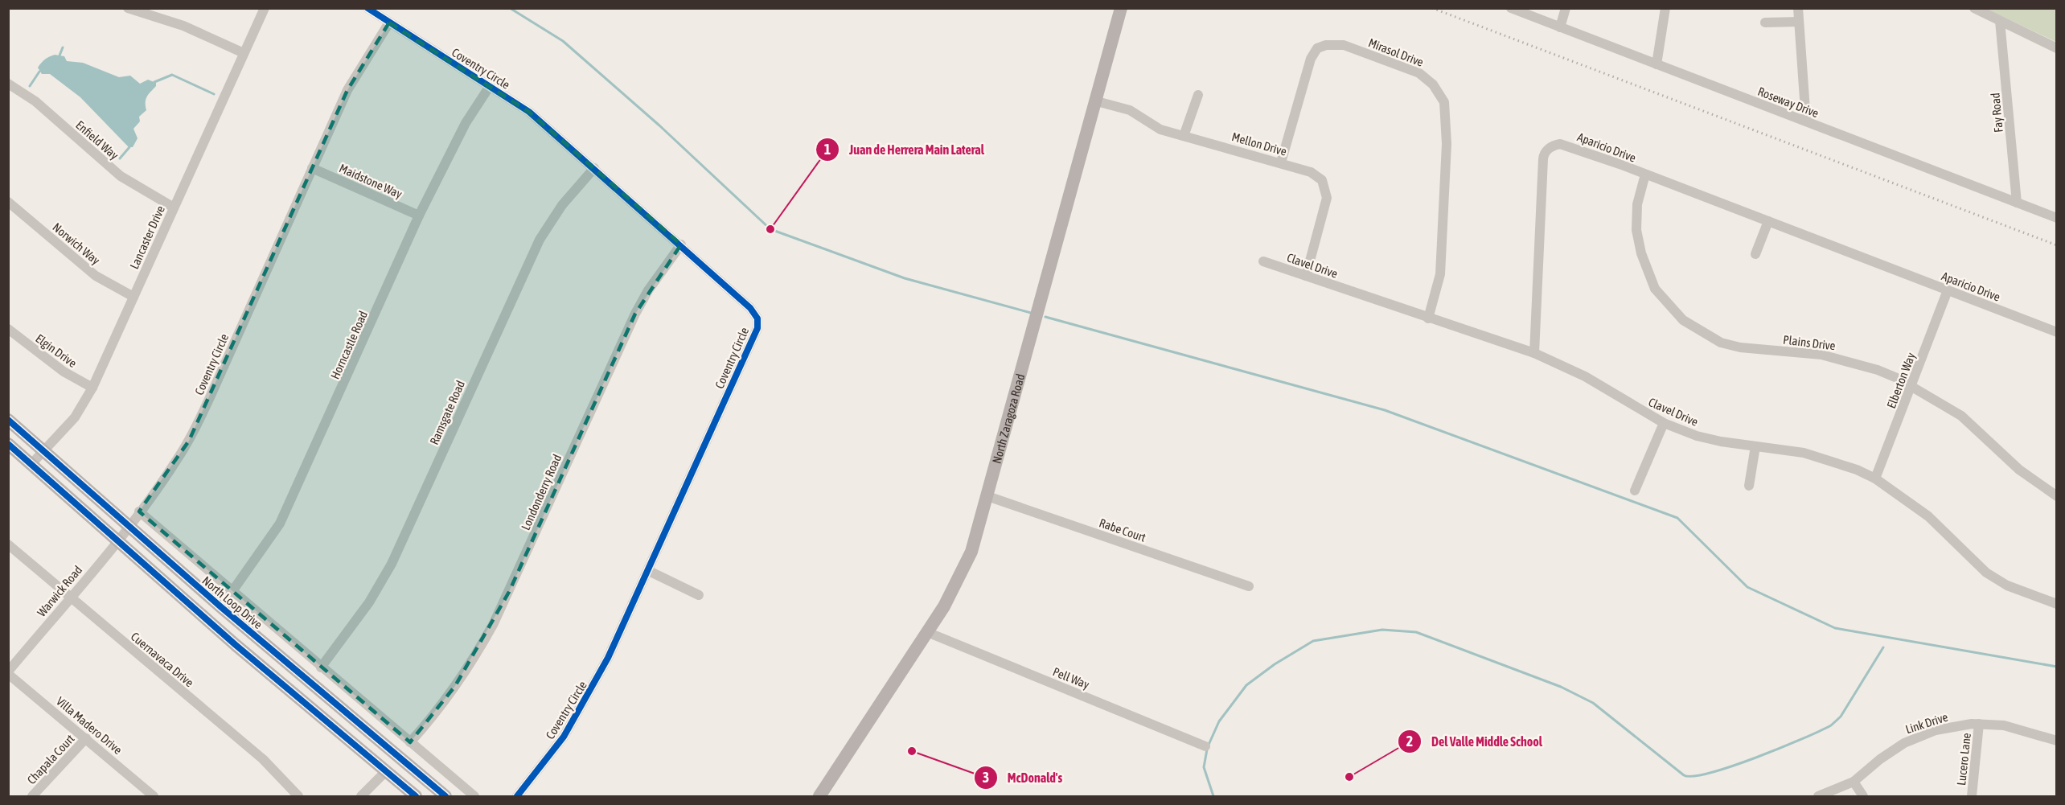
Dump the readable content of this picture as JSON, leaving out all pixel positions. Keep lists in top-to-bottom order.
{
  "streets": {
    "main road": ["North Zaragoza Road", "North Loop Drive"],
    "street": [
      "Mirasol Drive",
      "Coventry Circle",
      "Roseway Drive",
      "Fay Road",
      "Enfield Way",
      "Mellon Drive",
      "Aparicio Drive",
      "Maidstone Way",
      "Lancaster Drive",
      "Norwich Way",
      "Clavel Drive",
      "Plains Drive",
      "Horncastle Road",
      "Elgin Drive",
      "Elberton Way",
      "Ramsgate Road",
      "Londonderry Road",
      "Rabe Court",
      "Warwick Road",
      "Cuernavaca Drive",
      "Pell Way",
      "Link Drive",
      "Villa Madero Drive",
      "Chapala Court",
      "Lucero Lane"
    ]
  },
  "crossings": [
    ["Mirasol Drive", "Mellon Drive"],
    ["Mirasol Drive", "Clavel Drive"],
    ["Coventry Circle", "Maidstone Way"],
    ["Coventry Circle", "Horncastle Road"],
    ["Coventry Circle", "Ramsgate Road"],
    ["Coventry Circle", "Londonderry Road"],
    ["Coventry Circle", "Warwick Road"],
    ["Coventry Circle", "North Loop Drive"],
    ["Roseway Drive", "Fay Road"],
    ["Enfield Way", "Lancaster Drive"],
    ["Mellon Drive", "Clavel Drive"],
    ["Mellon Drive", "North Zaragoza Road"],
    ["Aparicio Drive", "Clavel Drive"],
    ["Aparicio Drive", "Plains Drive"],
    ["Aparicio Drive", "Elberton Way"],
    ["Maidstone Way", "Horncastle Road"],
    ["Lancaster Drive", "Norwich Way"],
    ["Lancaster Drive", "Elgin Drive"],
    ["Lancaster Drive", "North Loop Drive"],
    ["Clavel Drive", "Elberton Way"],
    ["Plains Drive", "Elberton Way"],
    ["Horncastle Road", "North Loop Drive"],
    ["North Zaragoza Road", "Rabe Court"],
    ["North Zaragoza Road", "Pell Way"],
    ["Warwick Road", "North Loop Drive"],
    ["Warwick Road", "Cuernavaca Drive"],
    ["Warwick Road", "Villa Madero Drive"],
    ["Link Drive", "Lucero Lane"],
    ["Villa Madero Drive", "Chapala Court"]
  ],
  "places": ["Juan de Herrera Main Lateral", "McDonald's", "Del Valle Middle School"]
}
